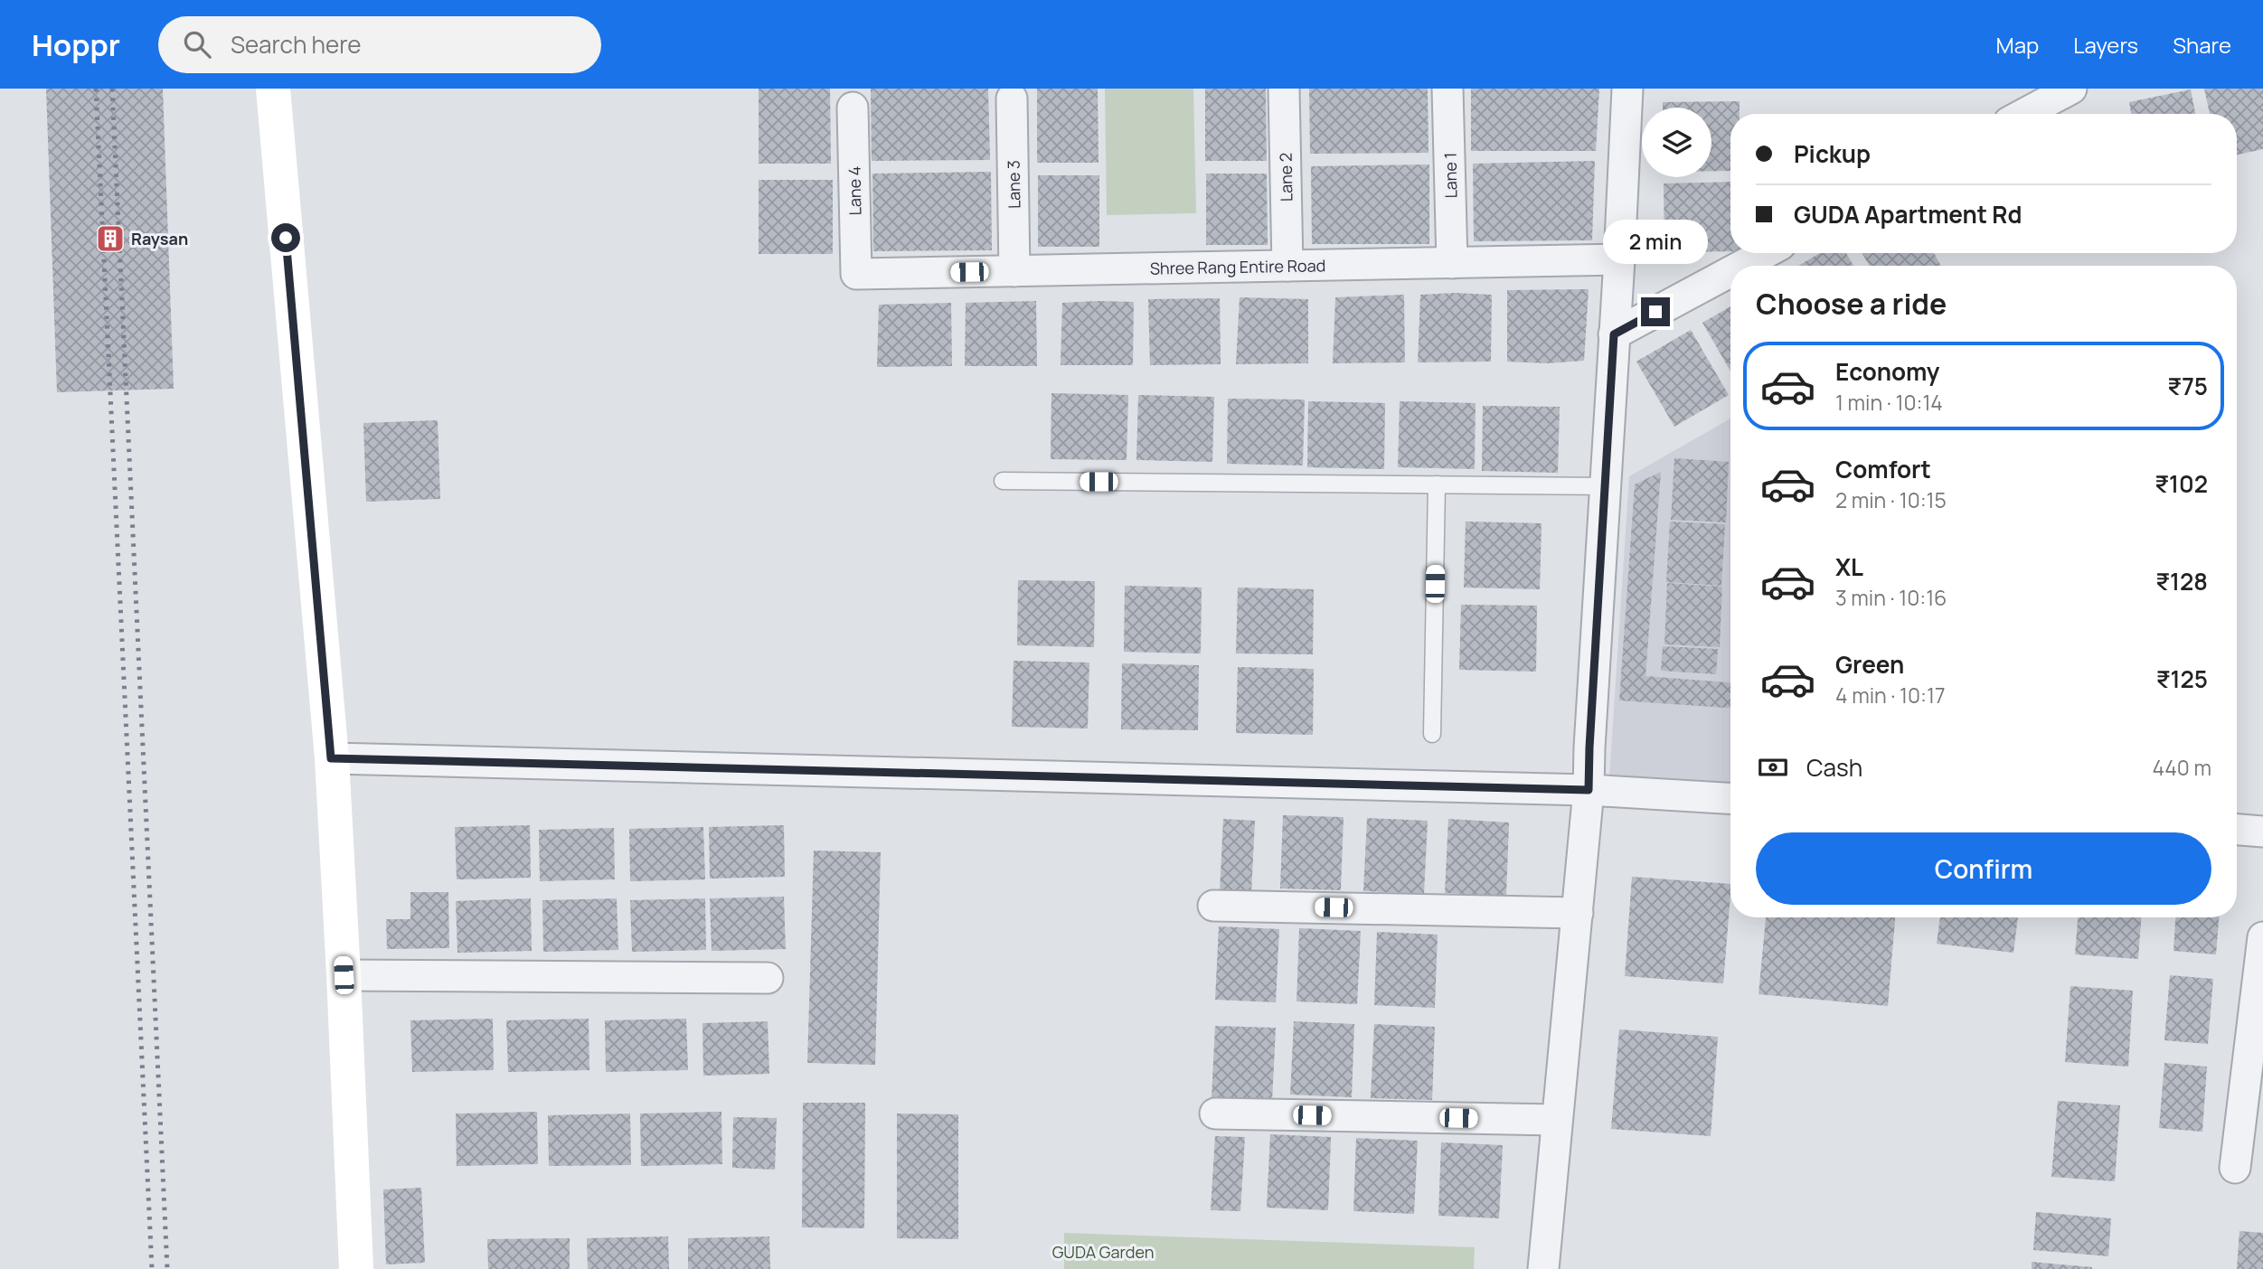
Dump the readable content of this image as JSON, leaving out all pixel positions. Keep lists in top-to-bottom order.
{
  "streets": {
    "street": [
      "Lane 1",
      "Lane 2",
      "Lane 3",
      "Lane 4",
      "Shree Rang Entire Road"
    ]
  },
  "crossings": [
    ["Lane 1", "Shree Rang Entire Road"],
    ["Lane 2", "Shree Rang Entire Road"],
    ["Lane 3", "Shree Rang Entire Road"],
    ["Lane 4", "Shree Rang Entire Road"]
  ],
  "parks": ["GUDA Garden"],
  "places": {
    "building": ["Raysan"]
  },
  "page": {
    "header": "Hoppr",
    "search": "Search here",
    "nav": ["Map", "Layers", "Share"],
    "banner": ["Pickup", "GUDA Apartment Rd"],
    "bubble": "2 min",
    "heading": "Choose a ride",
    "list": [
      {
        "name": "Economy",
        "note": "1 min · 10:14",
        "value": "₹75"
      },
      {
        "name": "Comfort",
        "note": "2 min · 10:15",
        "value": "₹102"
      },
      {
        "name": "XL",
        "note": "3 min · 10:16",
        "value": "₹128"
      },
      {
        "name": "Green",
        "note": "4 min · 10:17",
        "value": "₹125"
      }
    ],
    "pay": ["Cash", "440 m"],
    "buttons": "Confirm"
  }
}
